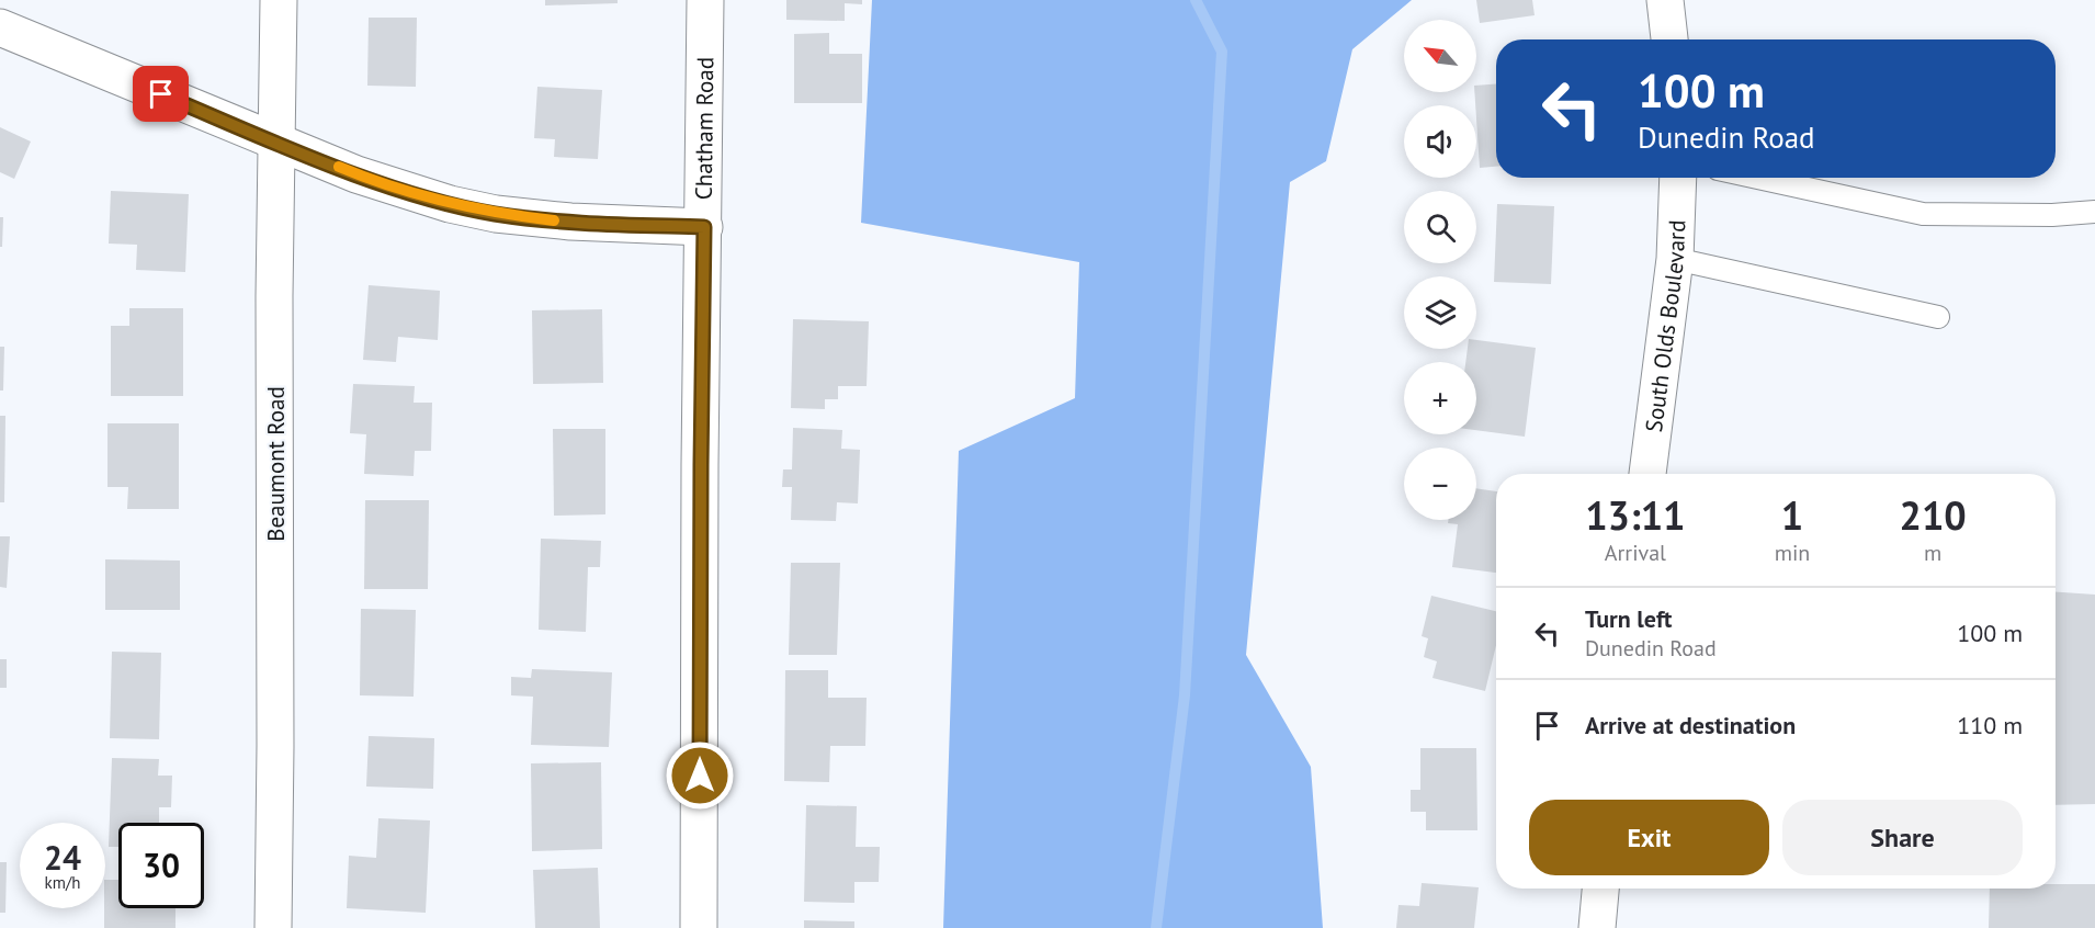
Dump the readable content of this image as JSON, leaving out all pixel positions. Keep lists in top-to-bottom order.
{
  "streets": {
    "street": ["Chatham Road", "South Olds Boulevard", "Beaumont Road"]
  },
  "north": "top left",
  "page": {
    "map_buttons": ["+", "−"],
    "turn": ["100 m", "Dunedin Road"],
    "eta": [
      "13:11",
      "Arrival",
      "1",
      "min",
      "210",
      "m"
    ],
    "list": [
      {
        "name": "Turn left",
        "note": "Dunedin Road",
        "value": "100 m"
      },
      {
        "name": "Arrive at destination",
        "value": "110 m"
      }
    ],
    "buttons": ["Exit", "Share"],
    "speed": "24 km/h",
    "limit": "30"
  }
}
